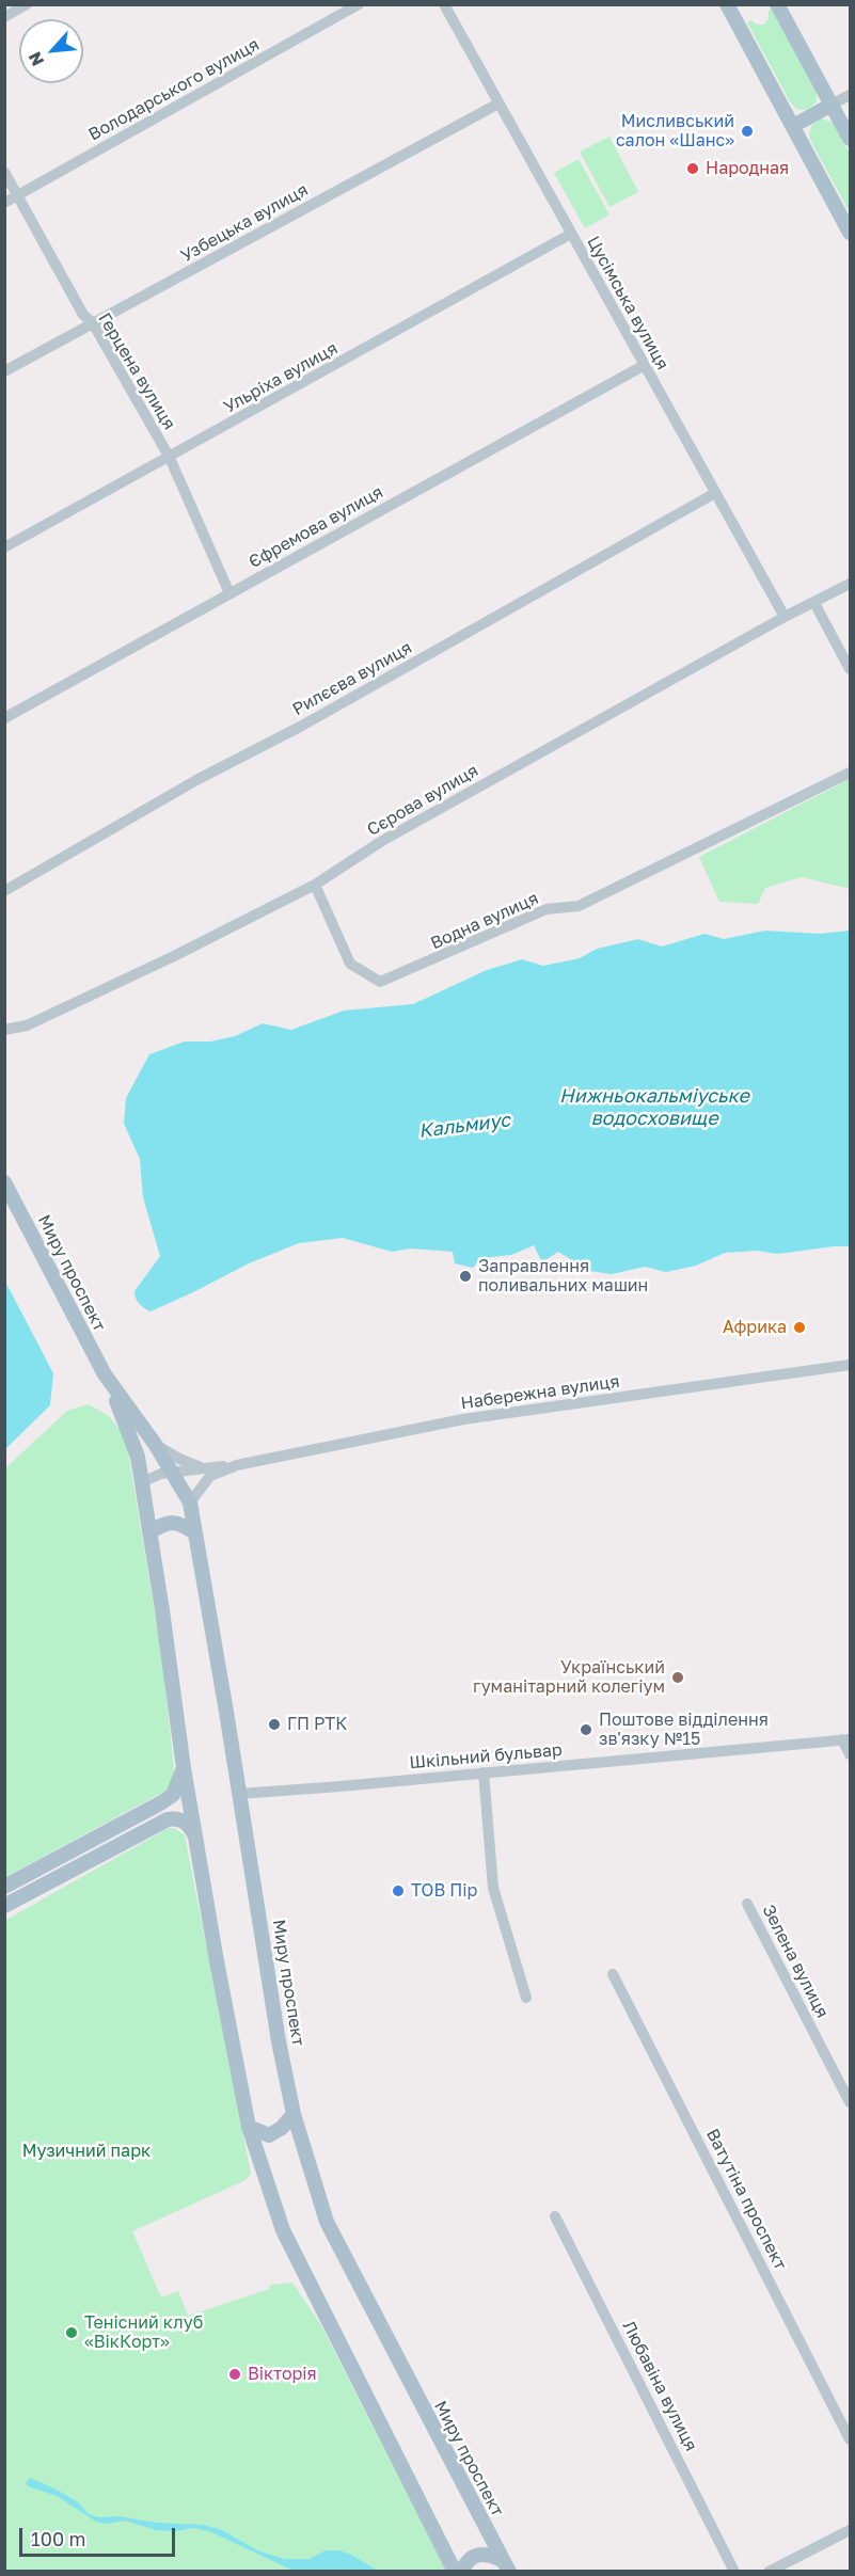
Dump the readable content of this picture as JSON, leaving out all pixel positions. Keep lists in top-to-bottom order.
{
  "streets": {
    "main road": ["Миру проспект"],
    "street": [
      "Володарського вулиця",
      "Узбецька вулиця",
      "Цусімська вулиця",
      "Герцена вулиця",
      "Ульріха вулиця",
      "Єфремова вулиця",
      "Рилєєва вулиця",
      "Сєрова вулиця",
      "Водна вулиця",
      "Набережна вулиця",
      "Шкільний бульвар",
      "Зелена вулиця",
      "Ватутіна проспект",
      "Любавіна вулиця"
    ]
  },
  "crossings": [
    ["Володарського вулиця", "Герцена вулиця"],
    ["Узбецька вулиця", "Цусімська вулиця"],
    ["Узбецька вулиця", "Герцена вулиця"],
    ["Цусімська вулиця", "Ульріха вулиця"],
    ["Цусімська вулиця", "Єфремова вулиця"],
    ["Цусімська вулиця", "Рилєєва вулиця"],
    ["Цусімська вулиця", "Сєрова вулиця"],
    ["Герцена вулиця", "Ульріха вулиця"],
    ["Герцена вулиця", "Єфремова вулиця"],
    ["Сєрова вулиця", "Водна вулиця"],
    ["Миру проспект", "Шкільний бульвар"]
  ],
  "water": ["Нижньокальміуське водосховище", "Кальмиус"],
  "parks": ["Музичний парк"],
  "places": [
    "Мисливський салон «Шанс»",
    "Народная",
    "Заправлення поливальних машин",
    "Африка",
    "Український гуманітарний колегіум",
    "ГП РТК",
    "Поштове відділення зв'язку №15",
    "ТОВ Пір",
    "Тенісний клуб «ВікКорт»",
    "Вікторія"
  ],
  "scale_bar": "100 m",
  "north": "bottom left"
}
